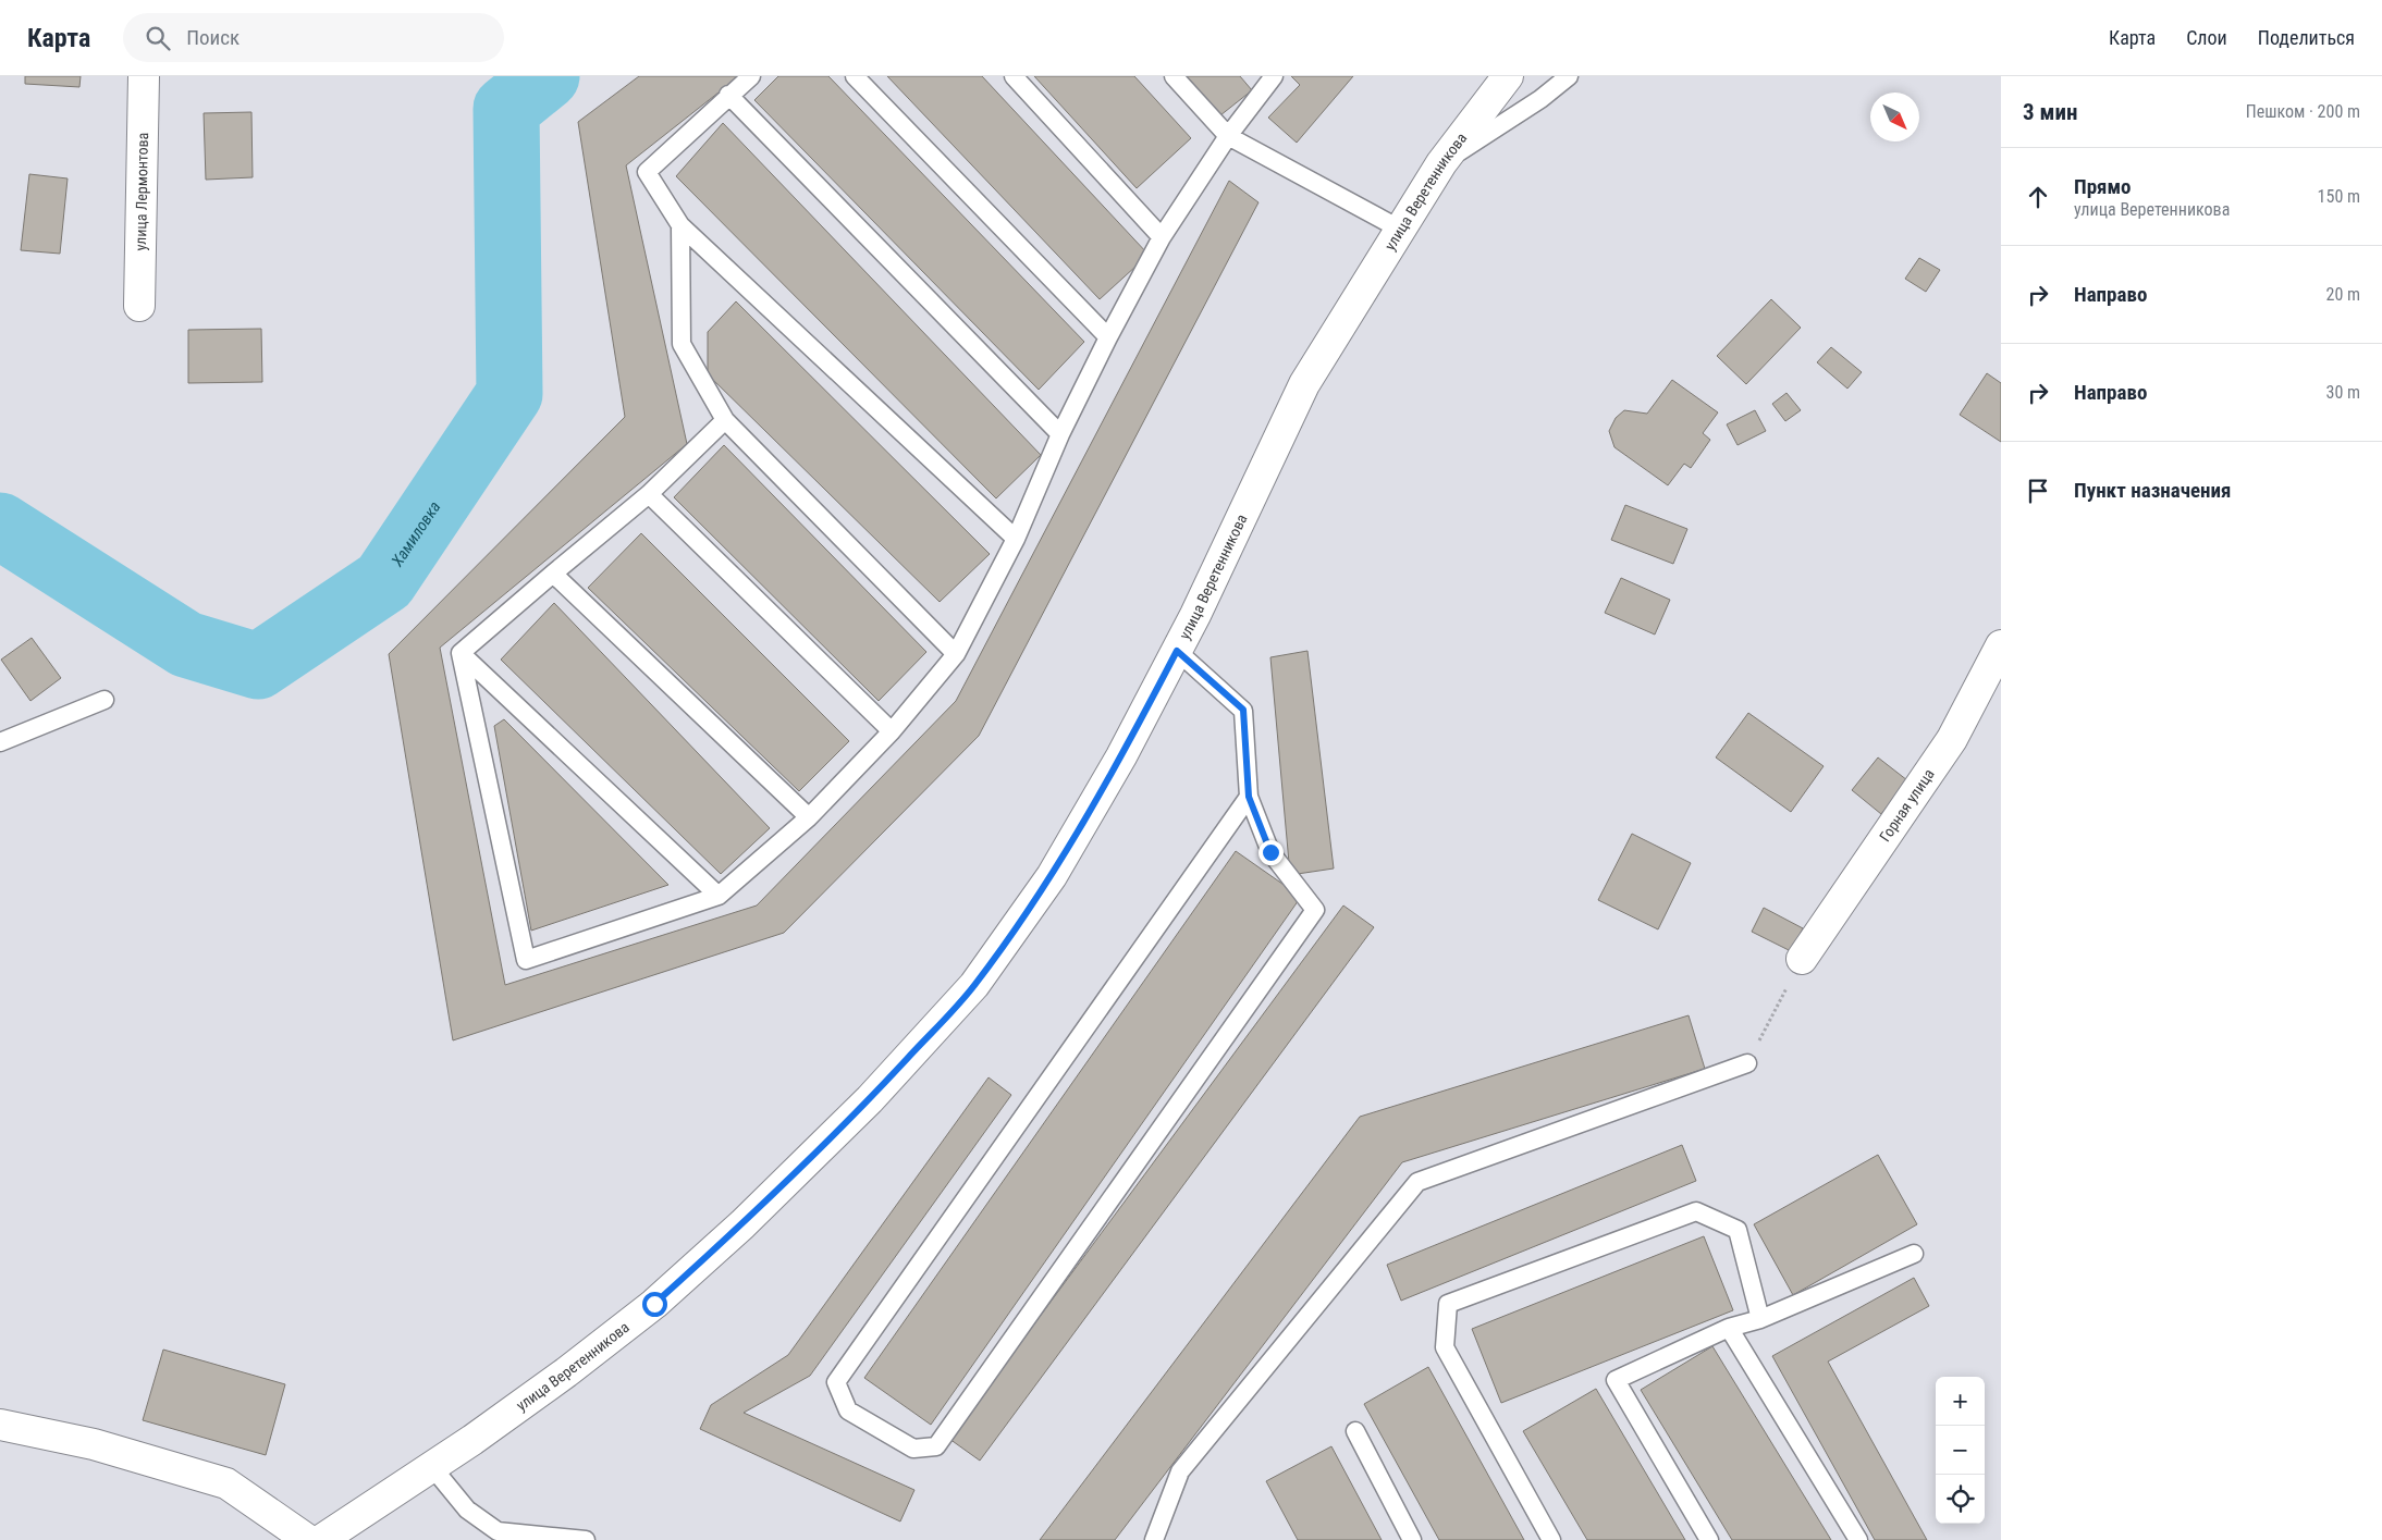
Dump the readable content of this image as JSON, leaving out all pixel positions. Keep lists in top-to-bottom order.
{
  "streets": {
    "main road": ["улица Лермонтова", "улица Веретенникова", "Горная улица"]
  },
  "water": ["Хамиловка"],
  "north": "bottom right",
  "page": {
    "header": "Карта",
    "search": "Поиск",
    "nav": ["Карта", "Слои", "Поделиться"],
    "heading": ["3 мин", "Пешком · 200 m"],
    "list": [
      ["Прямо", "улица Веретенникова", "150 m"],
      ["Направо", "20 m"],
      ["Направо", "30 m"],
      "Пункт назначения"
    ],
    "map_buttons": ["+", "−"]
  }
}
